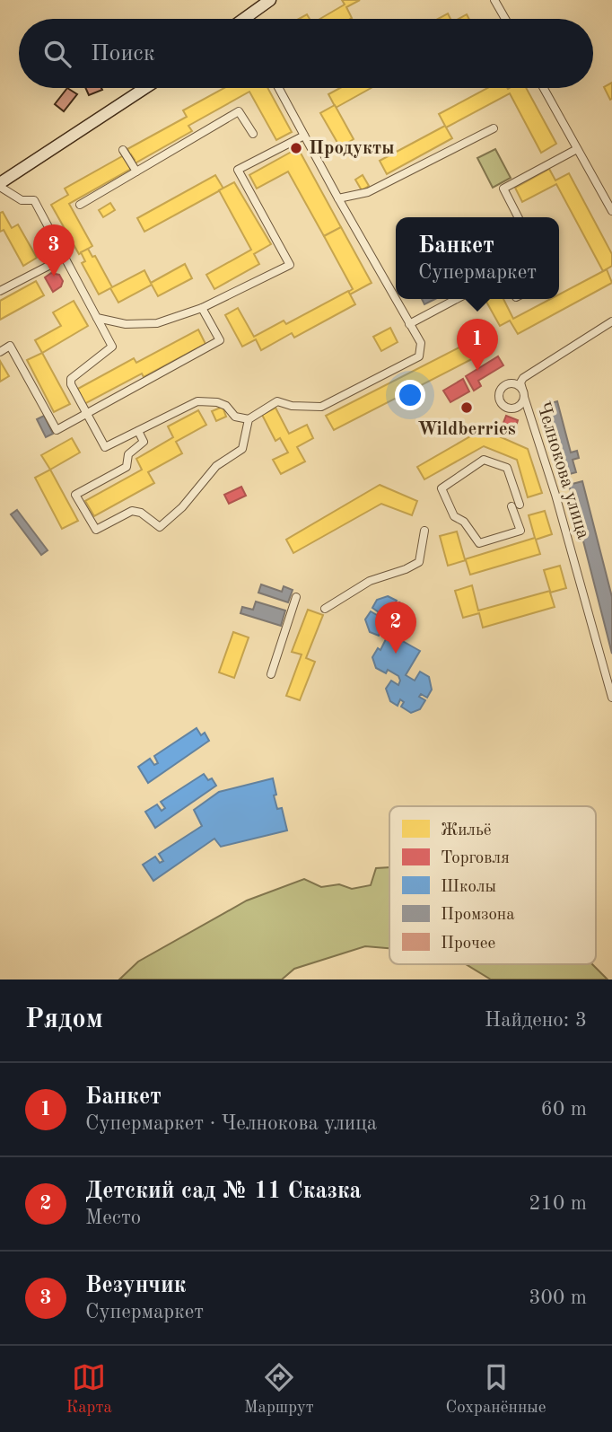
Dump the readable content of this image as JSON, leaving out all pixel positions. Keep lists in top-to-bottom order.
{
  "streets": {
    "street": ["Челнокова улица"]
  },
  "places": ["Продукты", "Wildberries"],
  "legend": [
    "Жильё",
    "Торговля",
    "Школы",
    "Промзона",
    "Прочее"
  ],
  "page": {
    "search": "Поиск",
    "popup": ["Банкет", "Супермаркет"],
    "pins": ["3", "1", "2"],
    "heading": ["Рядом", "Найдено: 3"],
    "list": [
      {
        "mark": "1",
        "name": "Банкет",
        "note": "Супермаркет · Челнокова улица",
        "value": "60 m"
      },
      {
        "mark": "2",
        "name": "Детский сад № 11 Сказка",
        "note": "Место",
        "value": "210 m"
      },
      {
        "mark": "3",
        "name": "Везунчик",
        "note": "Супермаркет",
        "value": "300 m"
      }
    ],
    "nav": ["Карта", "Маршрут", "Сохранённые"]
  }
}
